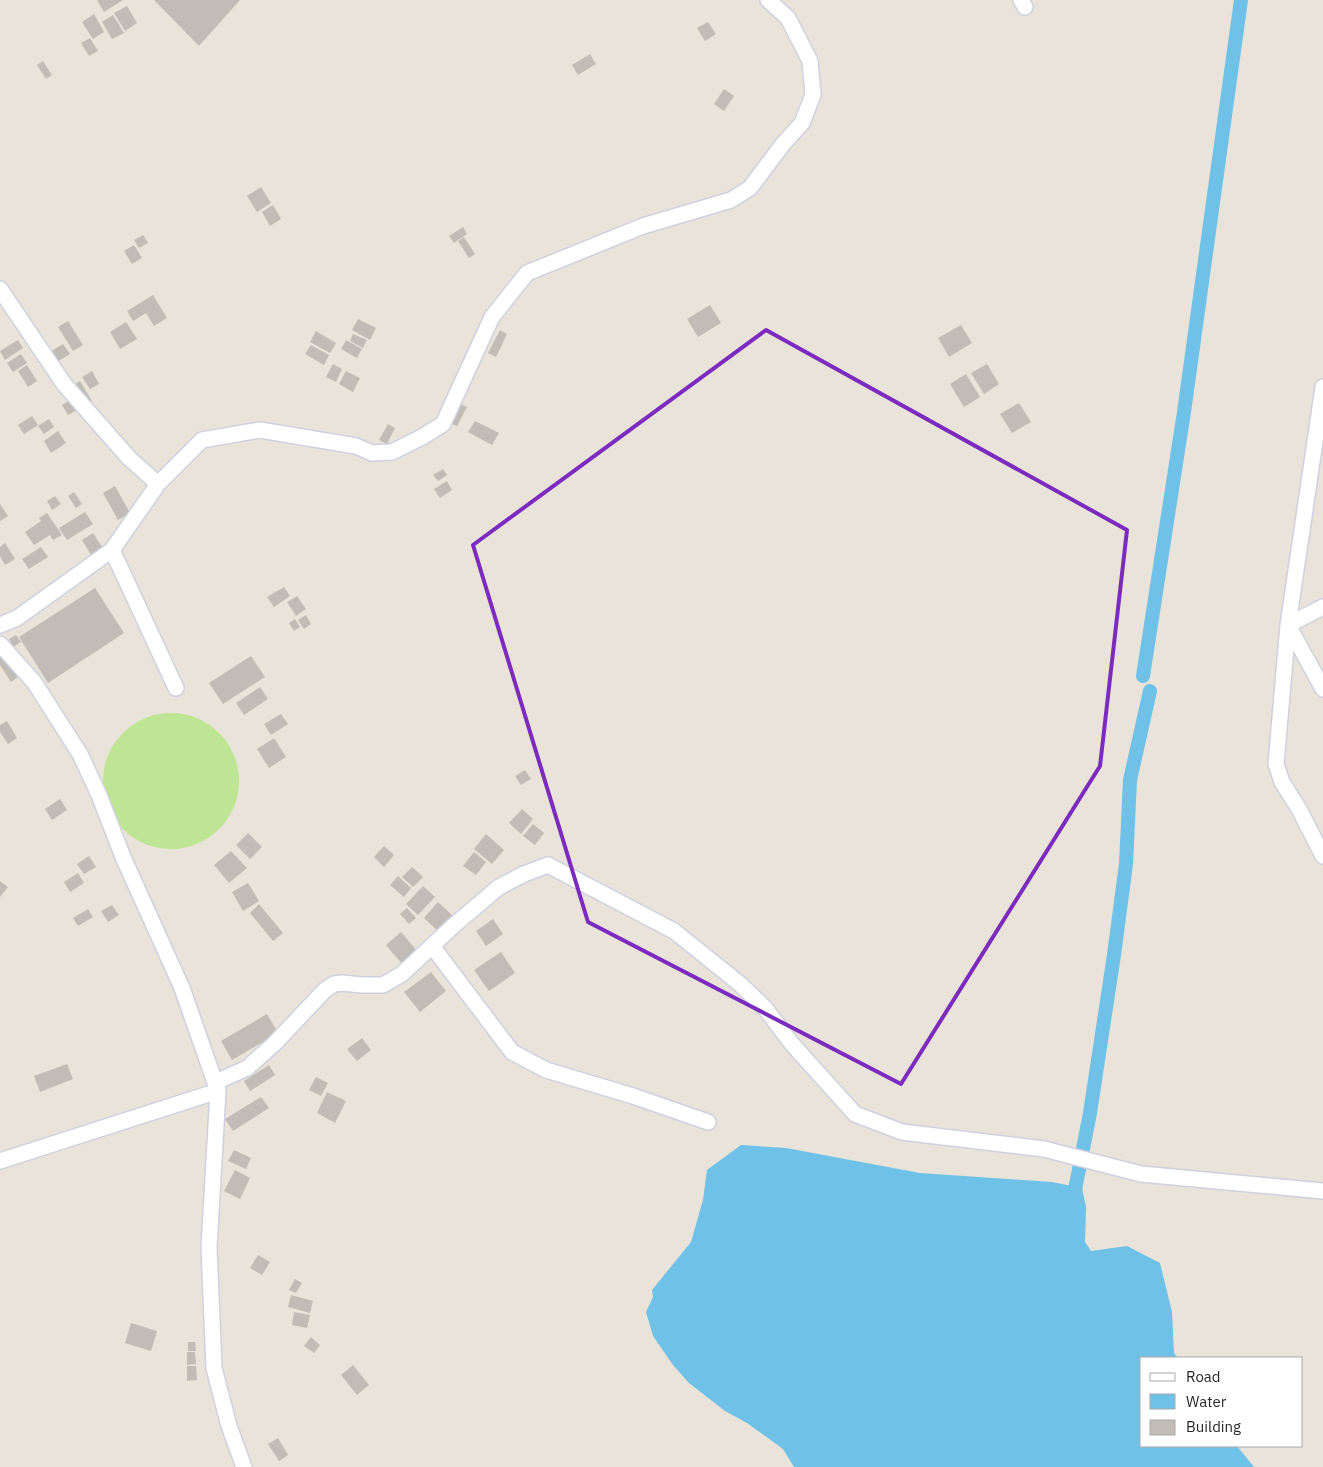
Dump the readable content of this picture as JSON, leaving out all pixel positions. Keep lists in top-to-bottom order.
{
  "legend": ["Road", "Water", "Building"]
}
